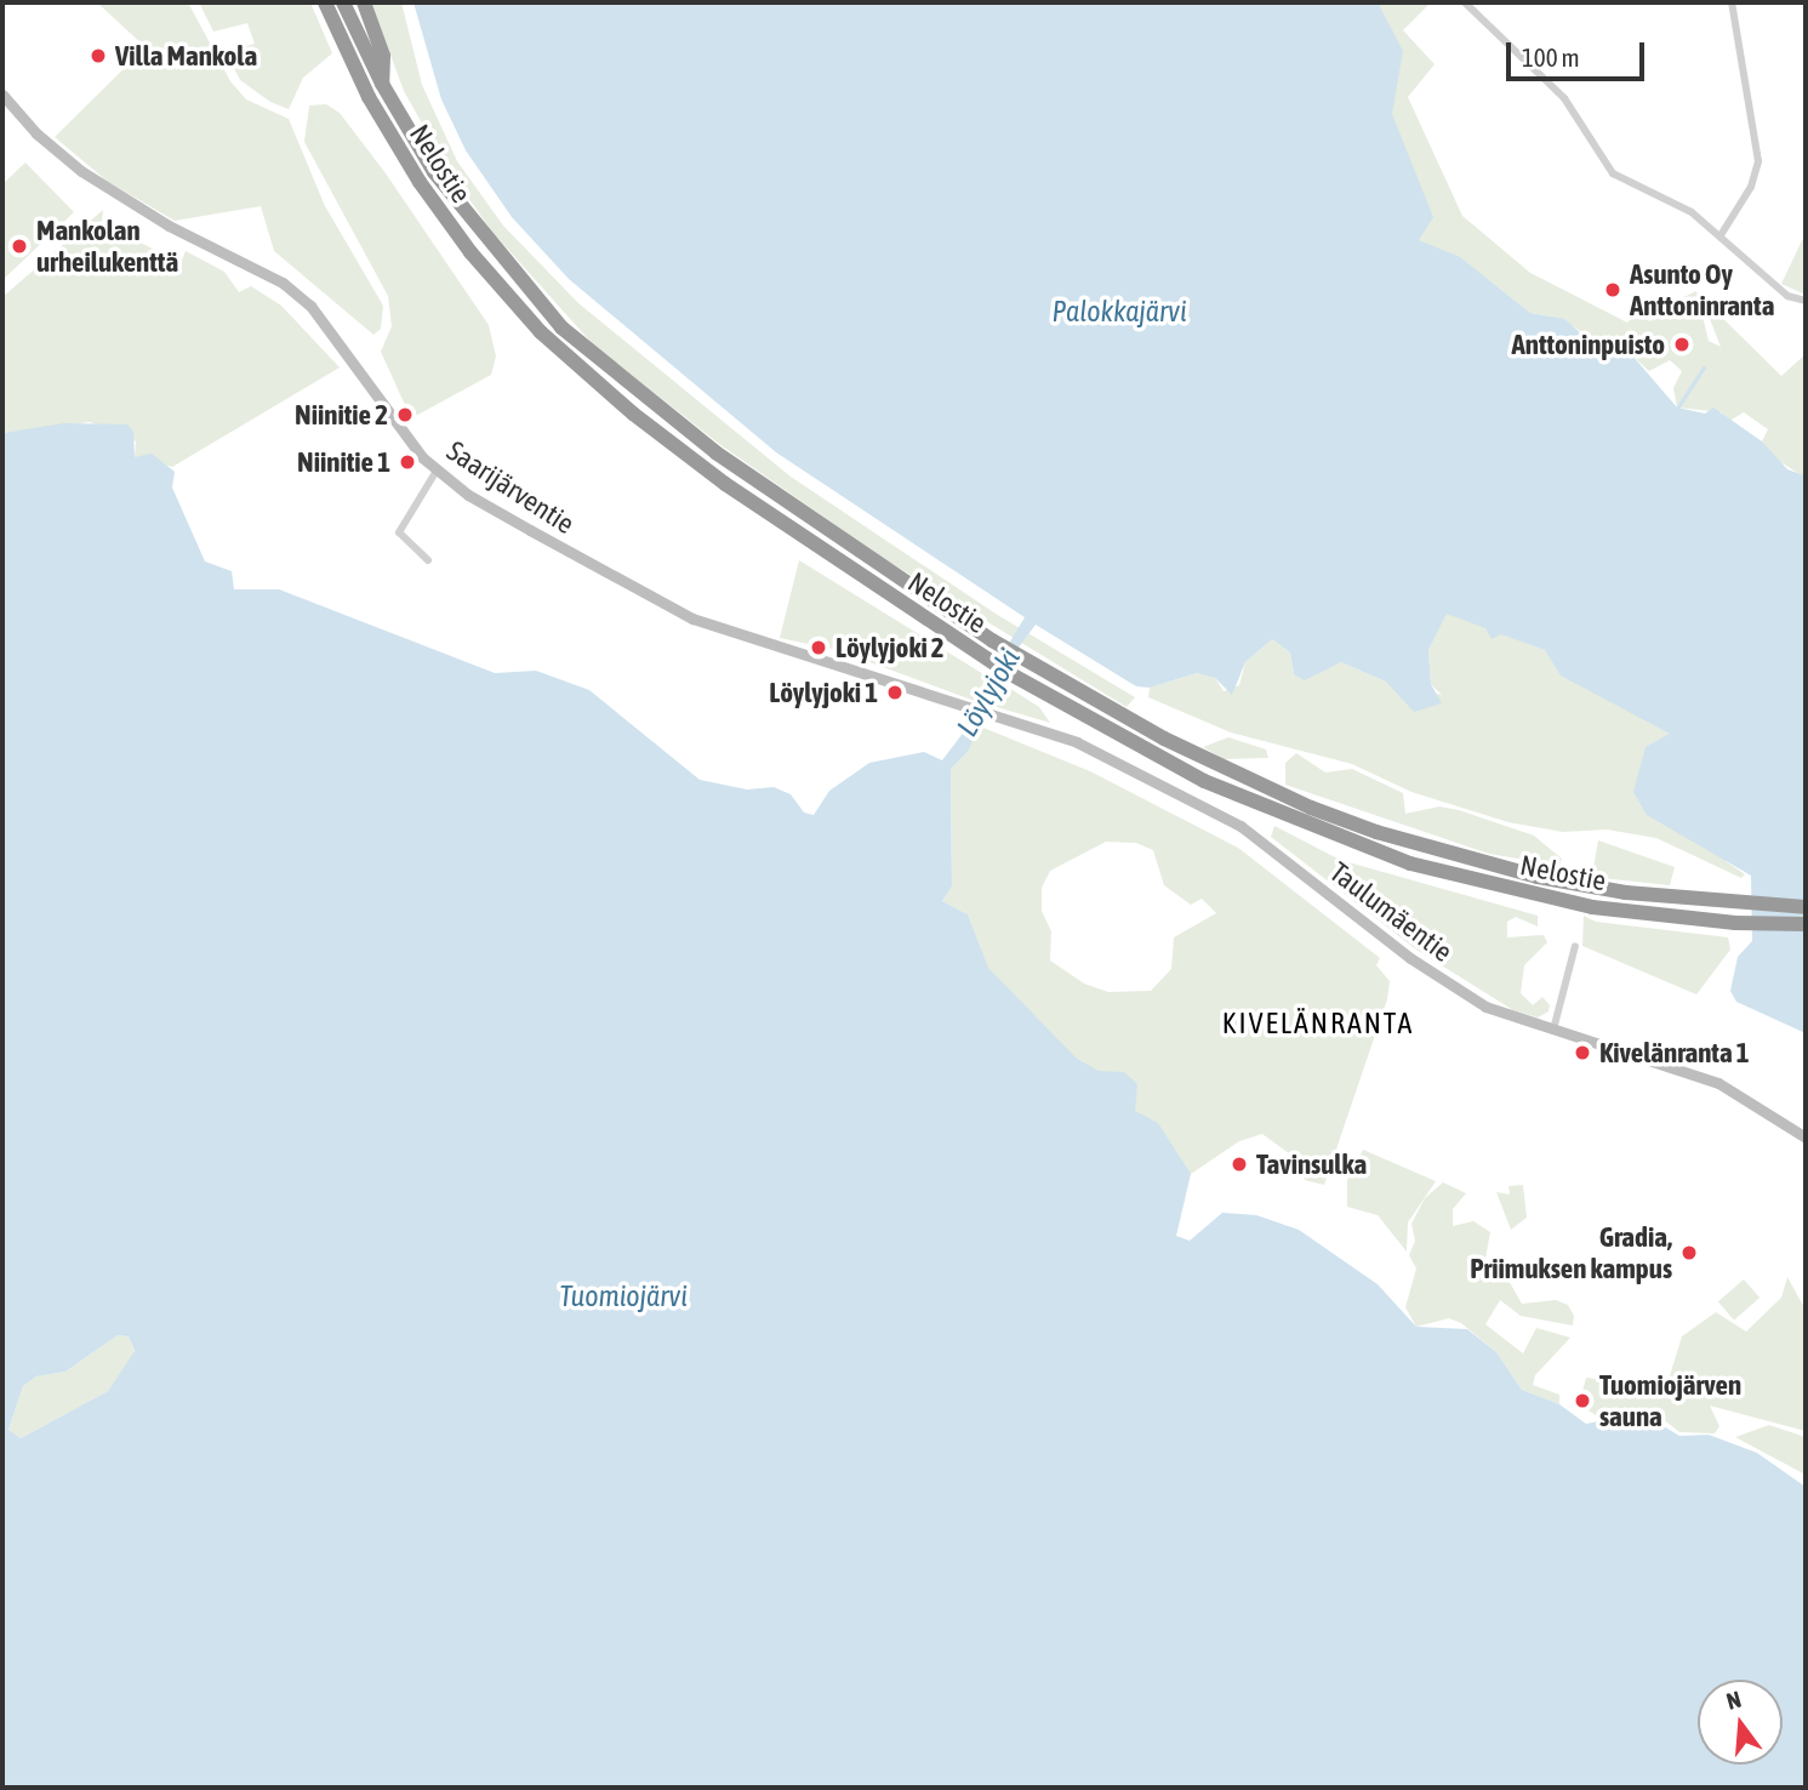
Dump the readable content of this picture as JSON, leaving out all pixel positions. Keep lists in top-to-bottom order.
{
  "streets": {
    "highway": ["Nelostie"],
    "main road": ["Saarijärventie", "Taulumäentie"]
  },
  "crossings": [
    ["Saarijärventie", "Taulumäentie"]
  ],
  "districts": ["KIVELÄNRANTA"],
  "water": ["Palokkajärvi", "Löylyjoki", "Tuomiojärvi"],
  "places": [
    "Villa Mankola",
    "Mankolan urheilukenttä",
    "Asunto Oy Anttoninranta",
    "Anttoninpuisto",
    "Niinitie 2",
    "Niinitie 1",
    "Löylyjoki 2",
    "Löylyjoki 1",
    "Kivelänranta 1",
    "Tavinsulka",
    "Gradia, Priimuksen kampus",
    "Tuomiojärven sauna"
  ],
  "scale_bar": "100 m",
  "north": "top"
}
